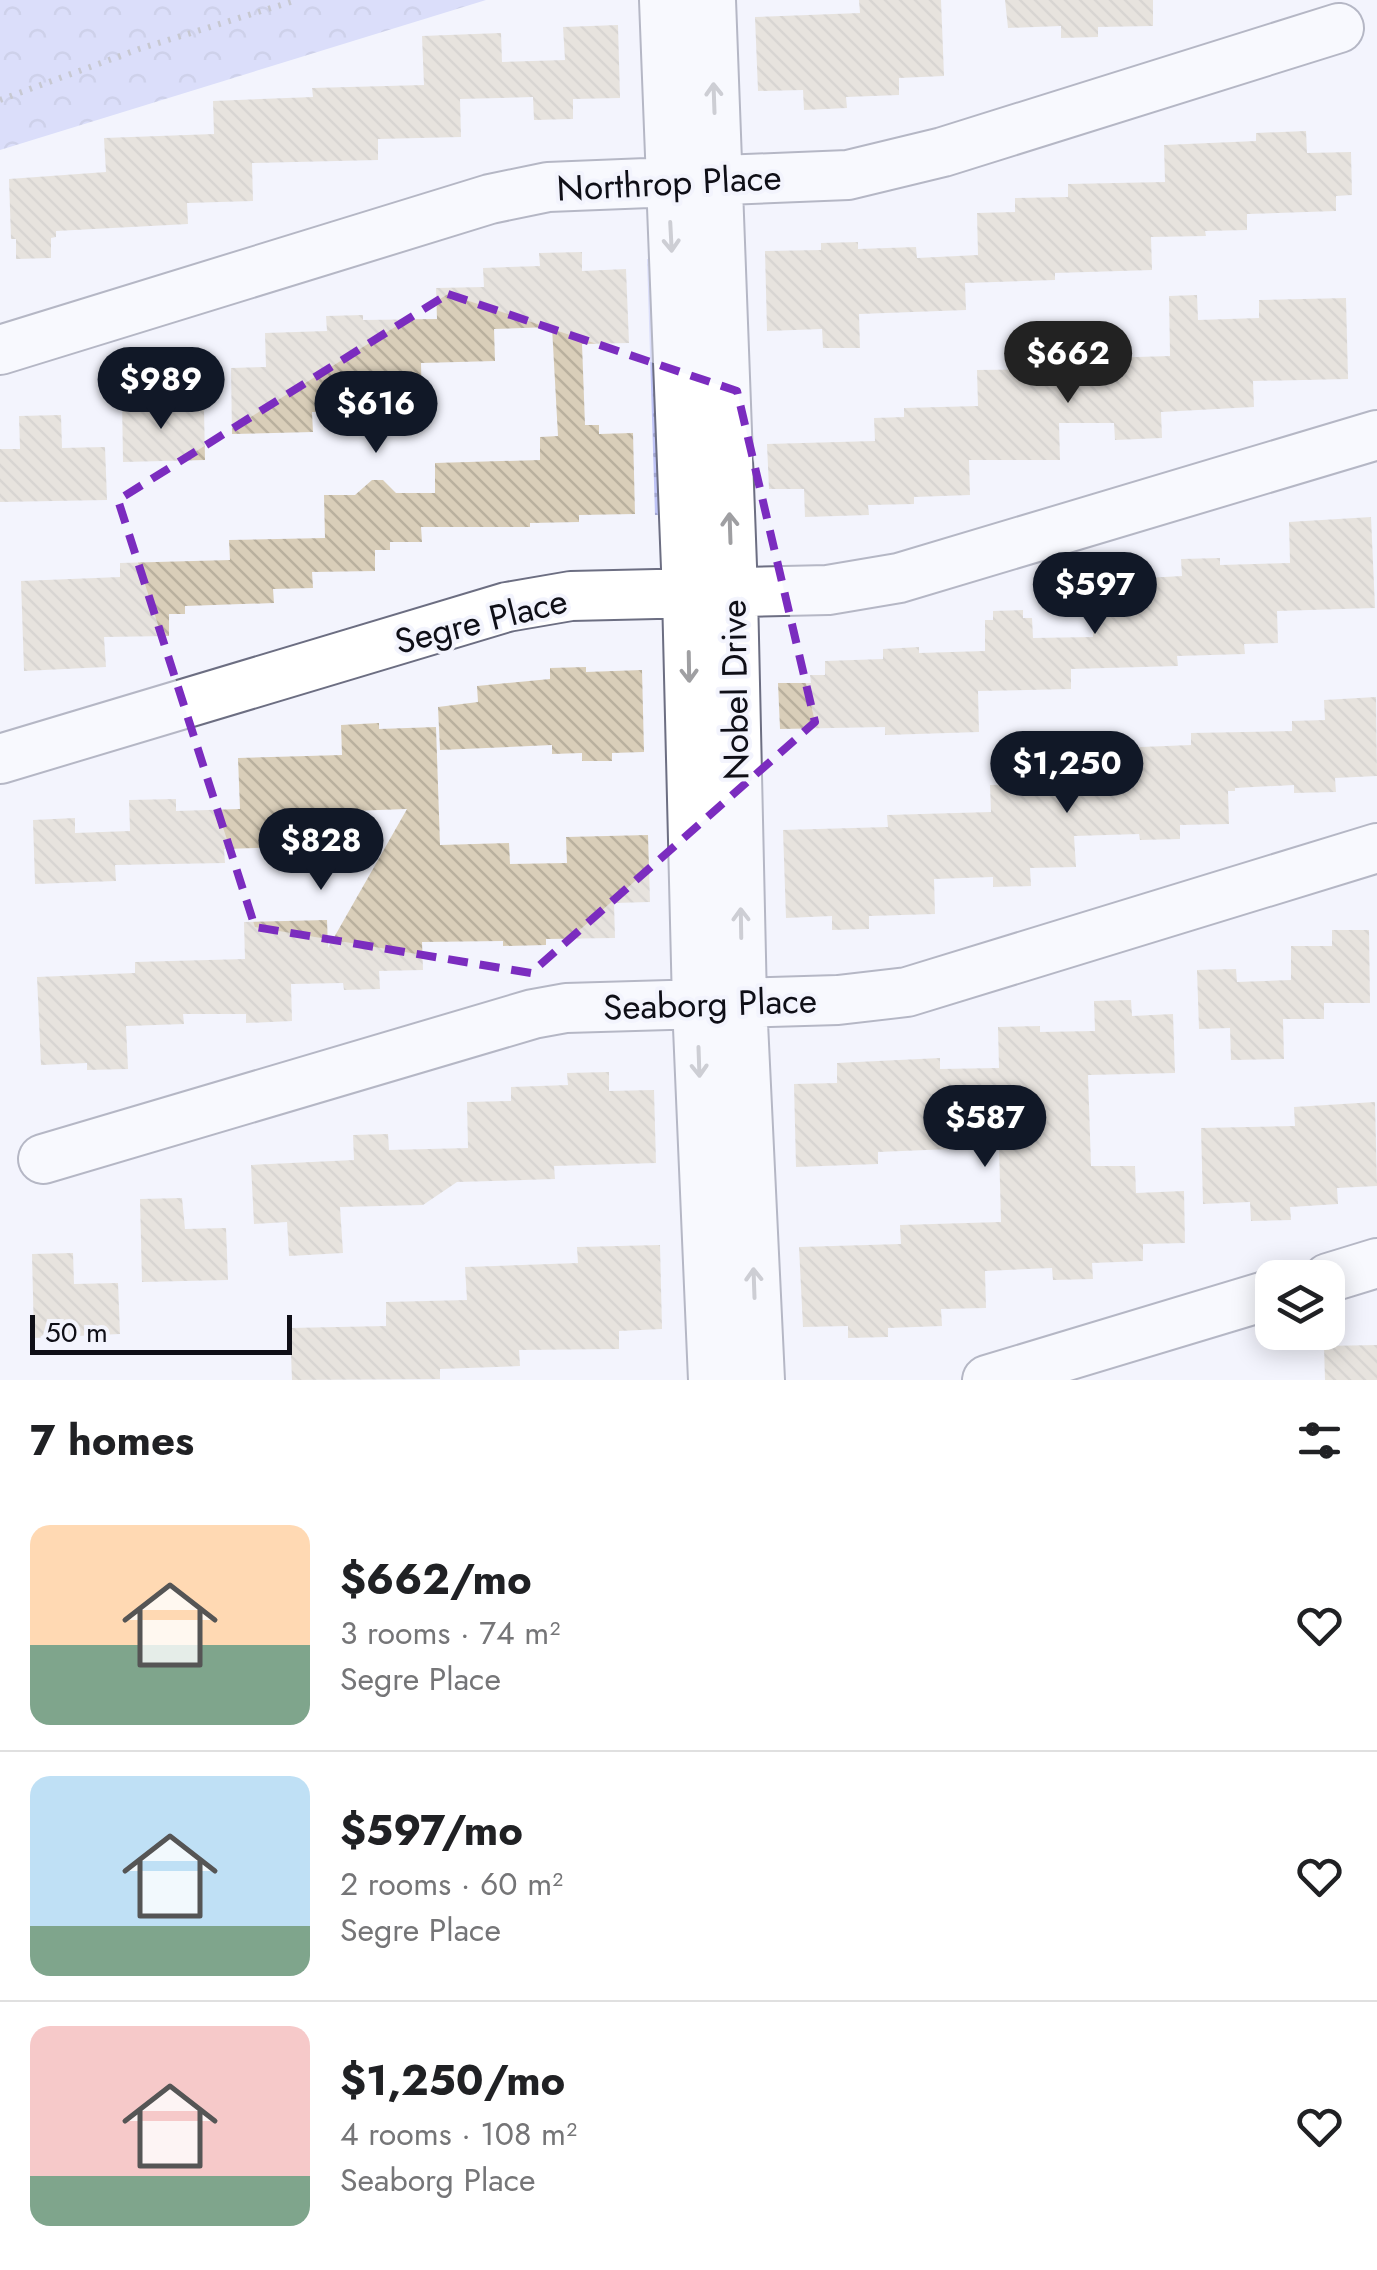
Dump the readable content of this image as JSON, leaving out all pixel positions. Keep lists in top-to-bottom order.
{
  "streets": {
    "street": [
      "Northrop Place",
      "Segre Place",
      "Nobel Drive",
      "Seaborg Place"
    ]
  },
  "crossings": [
    ["Northrop Place", "Nobel Drive"],
    ["Segre Place", "Nobel Drive"],
    ["Nobel Drive", "Seaborg Place"]
  ],
  "scale_bar": "50 m",
  "page": {
    "price": [
      "$662",
      "$989",
      "$616",
      "$597",
      "$1,250",
      "$828",
      "$587"
    ],
    "scale": "50 m",
    "heading": "7 homes",
    "list": [
      {
        "name": "$662/mo",
        "note": "3 rooms · 74 m² · Segre Place"
      },
      {
        "name": "$597/mo",
        "note": "2 rooms · 60 m² · Segre Place"
      },
      {
        "name": "$1,250/mo",
        "note": "4 rooms · 108 m² · Seaborg Place"
      }
    ]
  }
}
